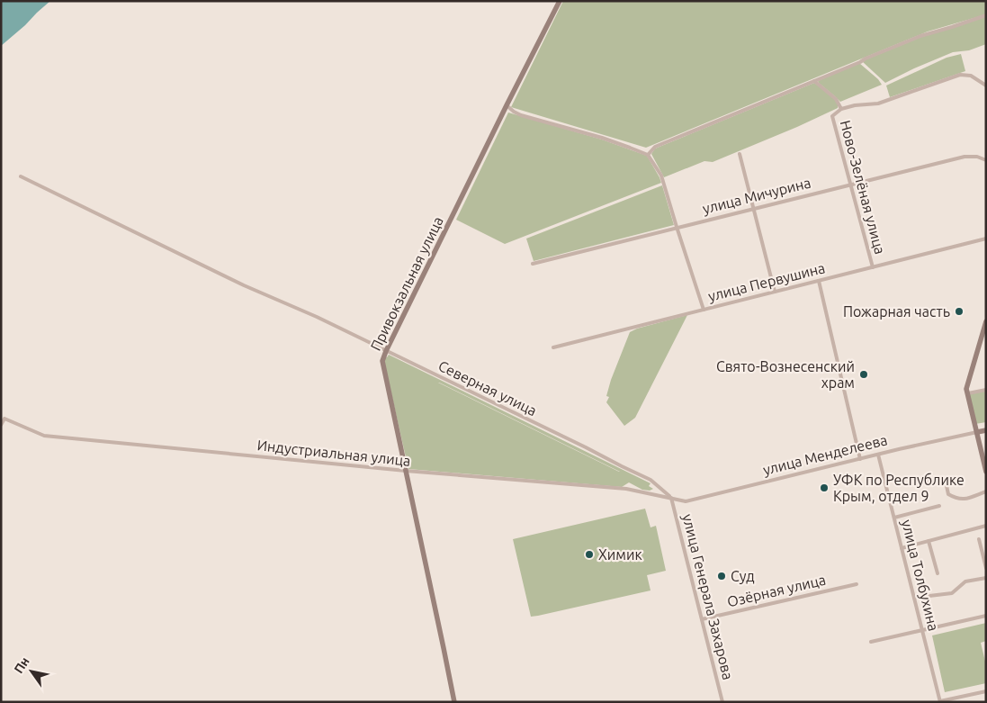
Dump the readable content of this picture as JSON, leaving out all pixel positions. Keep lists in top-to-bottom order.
{
  "streets": {
    "main road": ["Привокзальная улица", "улица Менделеева"],
    "street": [
      "Ново-Зелёная улица",
      "улица Мичурина",
      "улица Первушина",
      "Северная улица",
      "Индустриальная улица",
      "улица Толбухина",
      "Озёрная улица",
      "улица Генерала Захарова"
    ]
  },
  "crossings": [
    ["Ново-Зелёная улица", "улица Мичурина"],
    ["Ново-Зелёная улица", "улица Первушина"],
    ["Привокзальная улица", "Северная улица"],
    ["Привокзальная улица", "Индустриальная улица"],
    ["Северная улица", "Индустриальная улица"],
    ["Северная улица", "улица Менделеева"],
    ["Северная улица", "улица Генерала Захарова"],
    ["Индустриальная улица", "улица Менделеева"],
    ["Индустриальная улица", "улица Генерала Захарова"],
    ["улица Менделеева", "улица Толбухина"],
    ["улица Менделеева", "улица Генерала Захарова"],
    ["Озёрная улица", "улица Генерала Захарова"]
  ],
  "places": [
    "Пожарная часть",
    "Свято-Вознесенский храм",
    "УФК по Республике Крым, отдел 9",
    "Химик",
    "Суд"
  ],
  "north": "top left"
}
